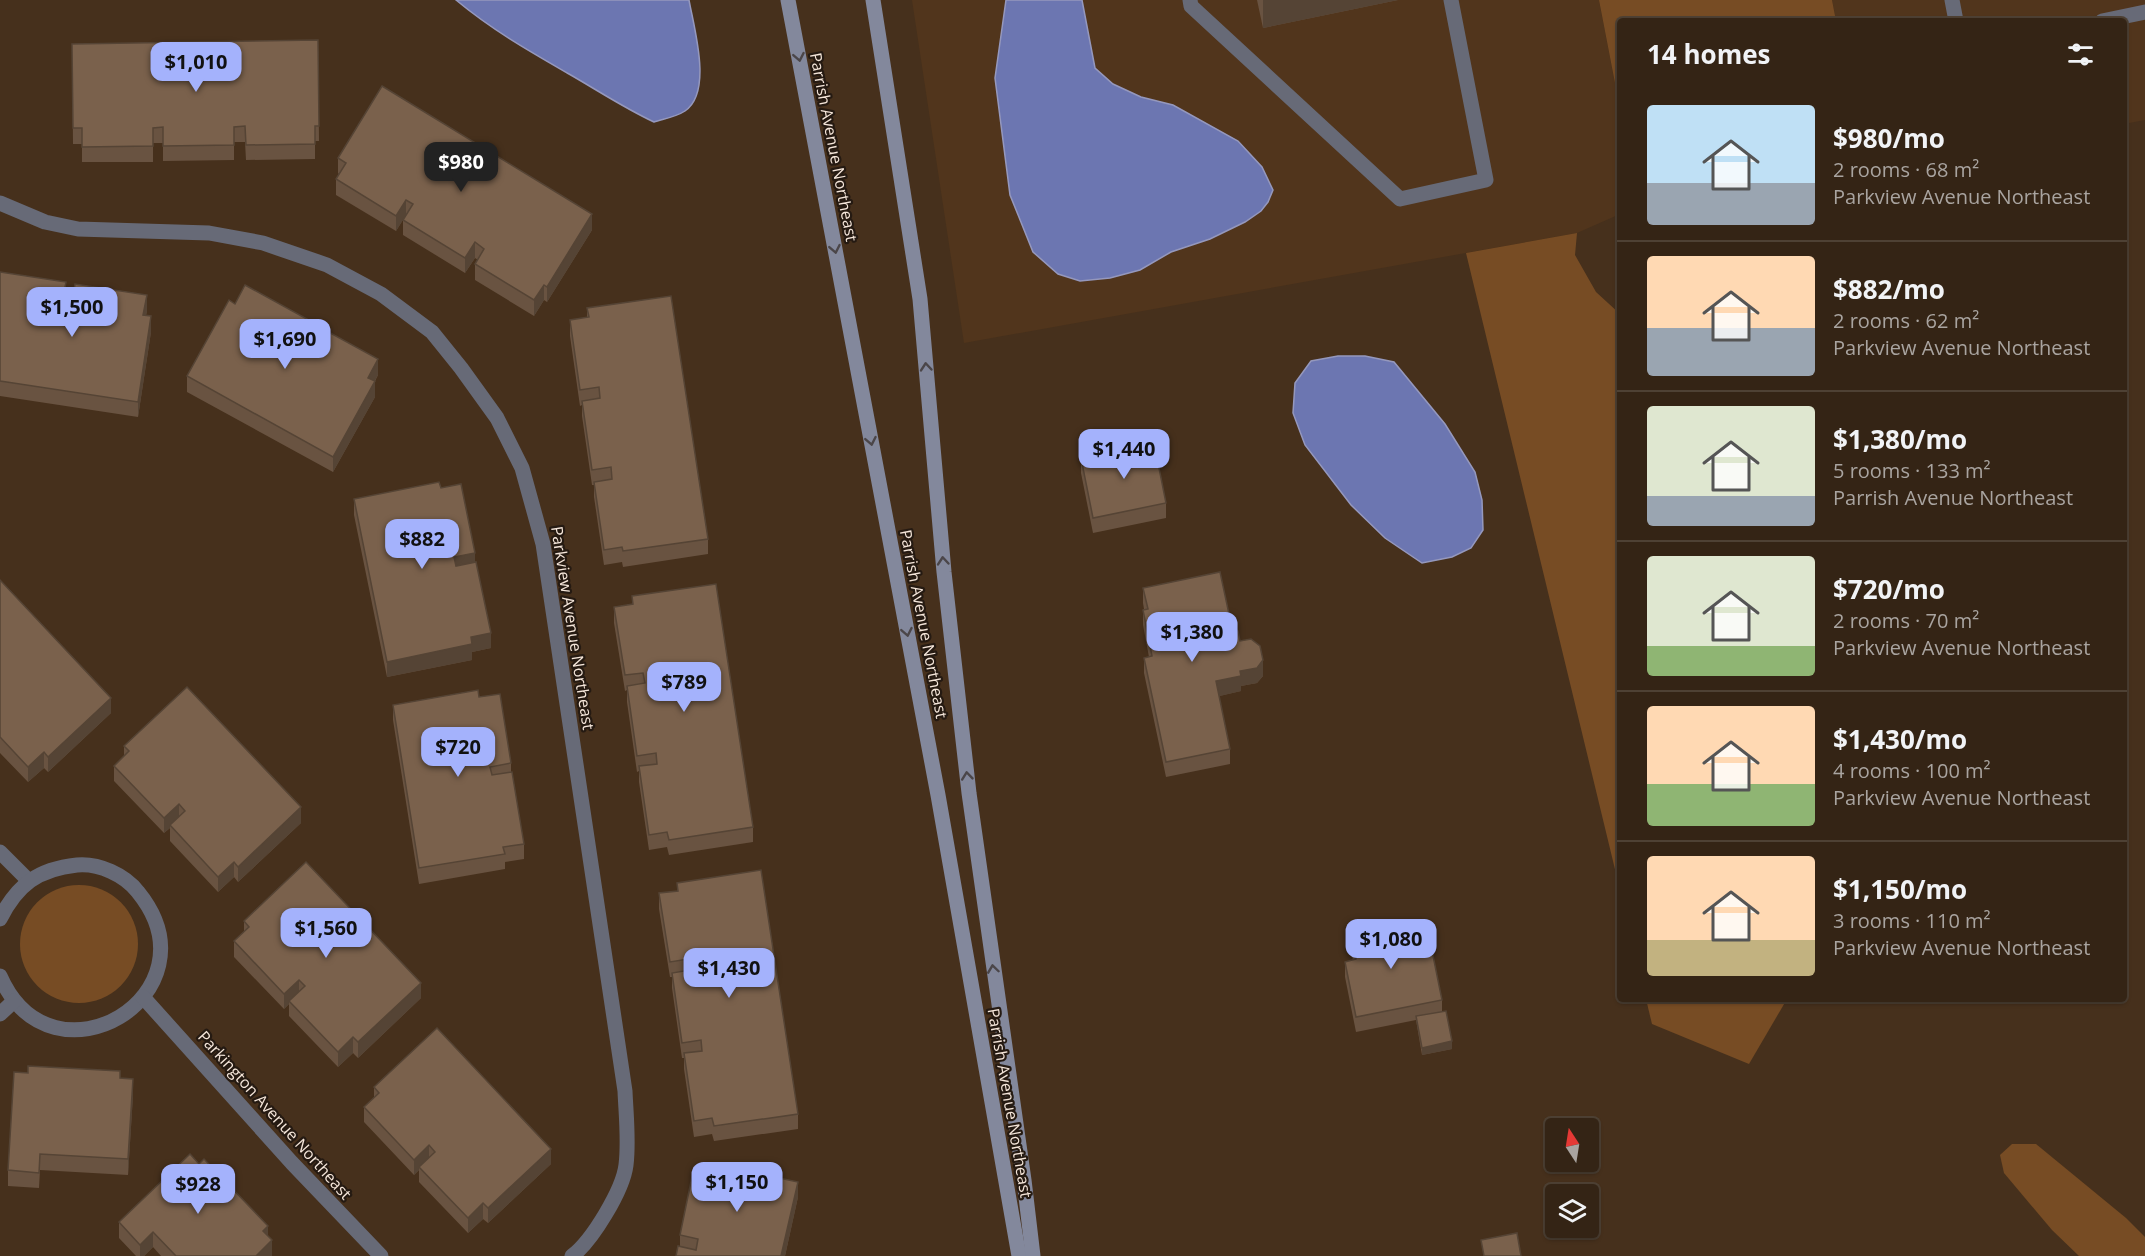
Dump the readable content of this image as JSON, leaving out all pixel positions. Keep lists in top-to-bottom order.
{
  "streets": {
    "main road": ["Parrish Avenue Northeast"],
    "street": ["Parkview Avenue Northeast", "Parkington Avenue Northeast"]
  },
  "north": "top",
  "page": {
    "heading": "14 homes",
    "price": [
      "$1,010",
      "$980",
      "$1,500",
      "$1,690",
      "$1,440",
      "$882",
      "$1,380",
      "$789",
      "$720",
      "$1,560",
      "$1,080",
      "$1,430",
      "$1,150",
      "$928"
    ],
    "list": [
      {
        "name": "$980/mo",
        "note": "2 rooms · 68 m² · Parkview Avenue Northeast"
      },
      {
        "name": "$882/mo",
        "note": "2 rooms · 62 m² · Parkview Avenue Northeast"
      },
      {
        "name": "$1,380/mo",
        "note": "5 rooms · 133 m² · Parrish Avenue Northeast"
      },
      {
        "name": "$720/mo",
        "note": "2 rooms · 70 m² · Parkview Avenue Northeast"
      },
      {
        "name": "$1,430/mo",
        "note": "4 rooms · 100 m² · Parkview Avenue Northeast"
      },
      {
        "name": "$1,150/mo",
        "note": "3 rooms · 110 m² · Parkview Avenue Northeast"
      }
    ]
  }
}
